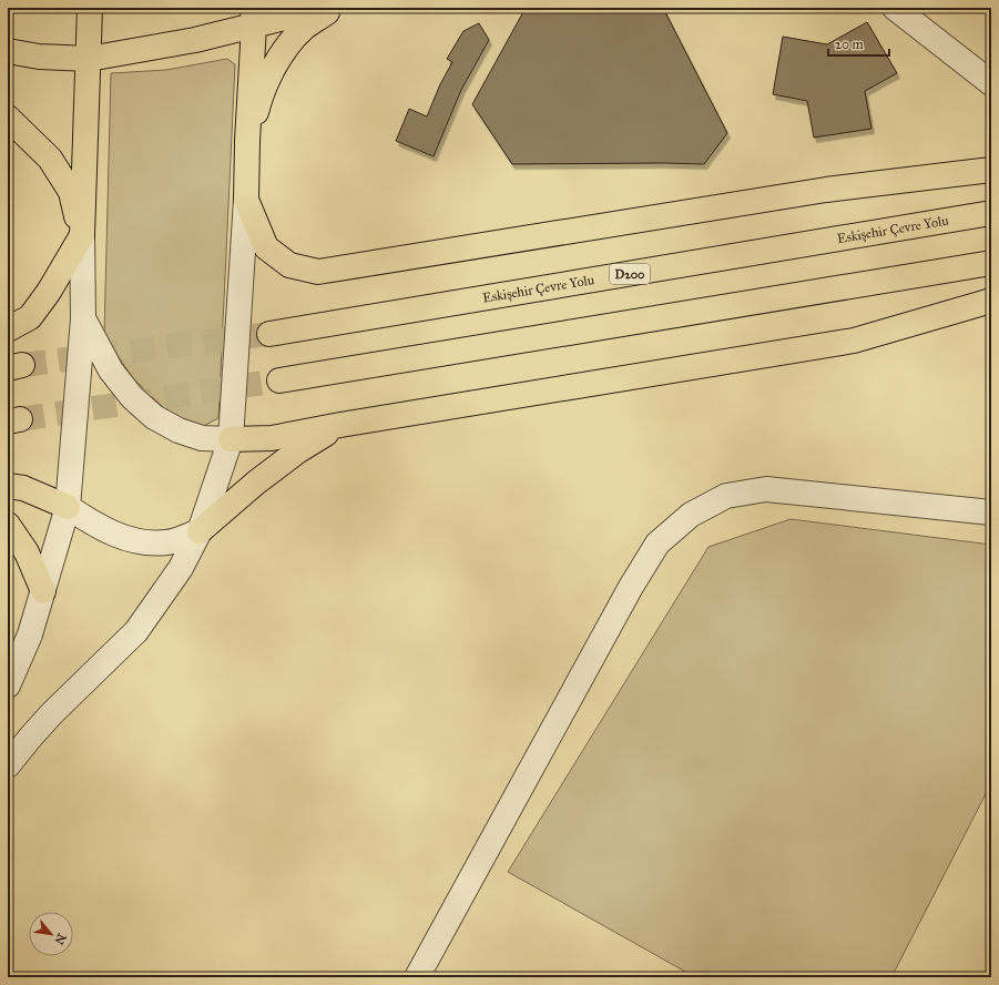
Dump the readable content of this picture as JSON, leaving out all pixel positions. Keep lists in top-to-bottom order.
{
  "streets": {
    "main road": ["Eskişehir Çevre Yolu", "D200"]
  },
  "scale_bar": "20 m",
  "north": "bottom right"
}
